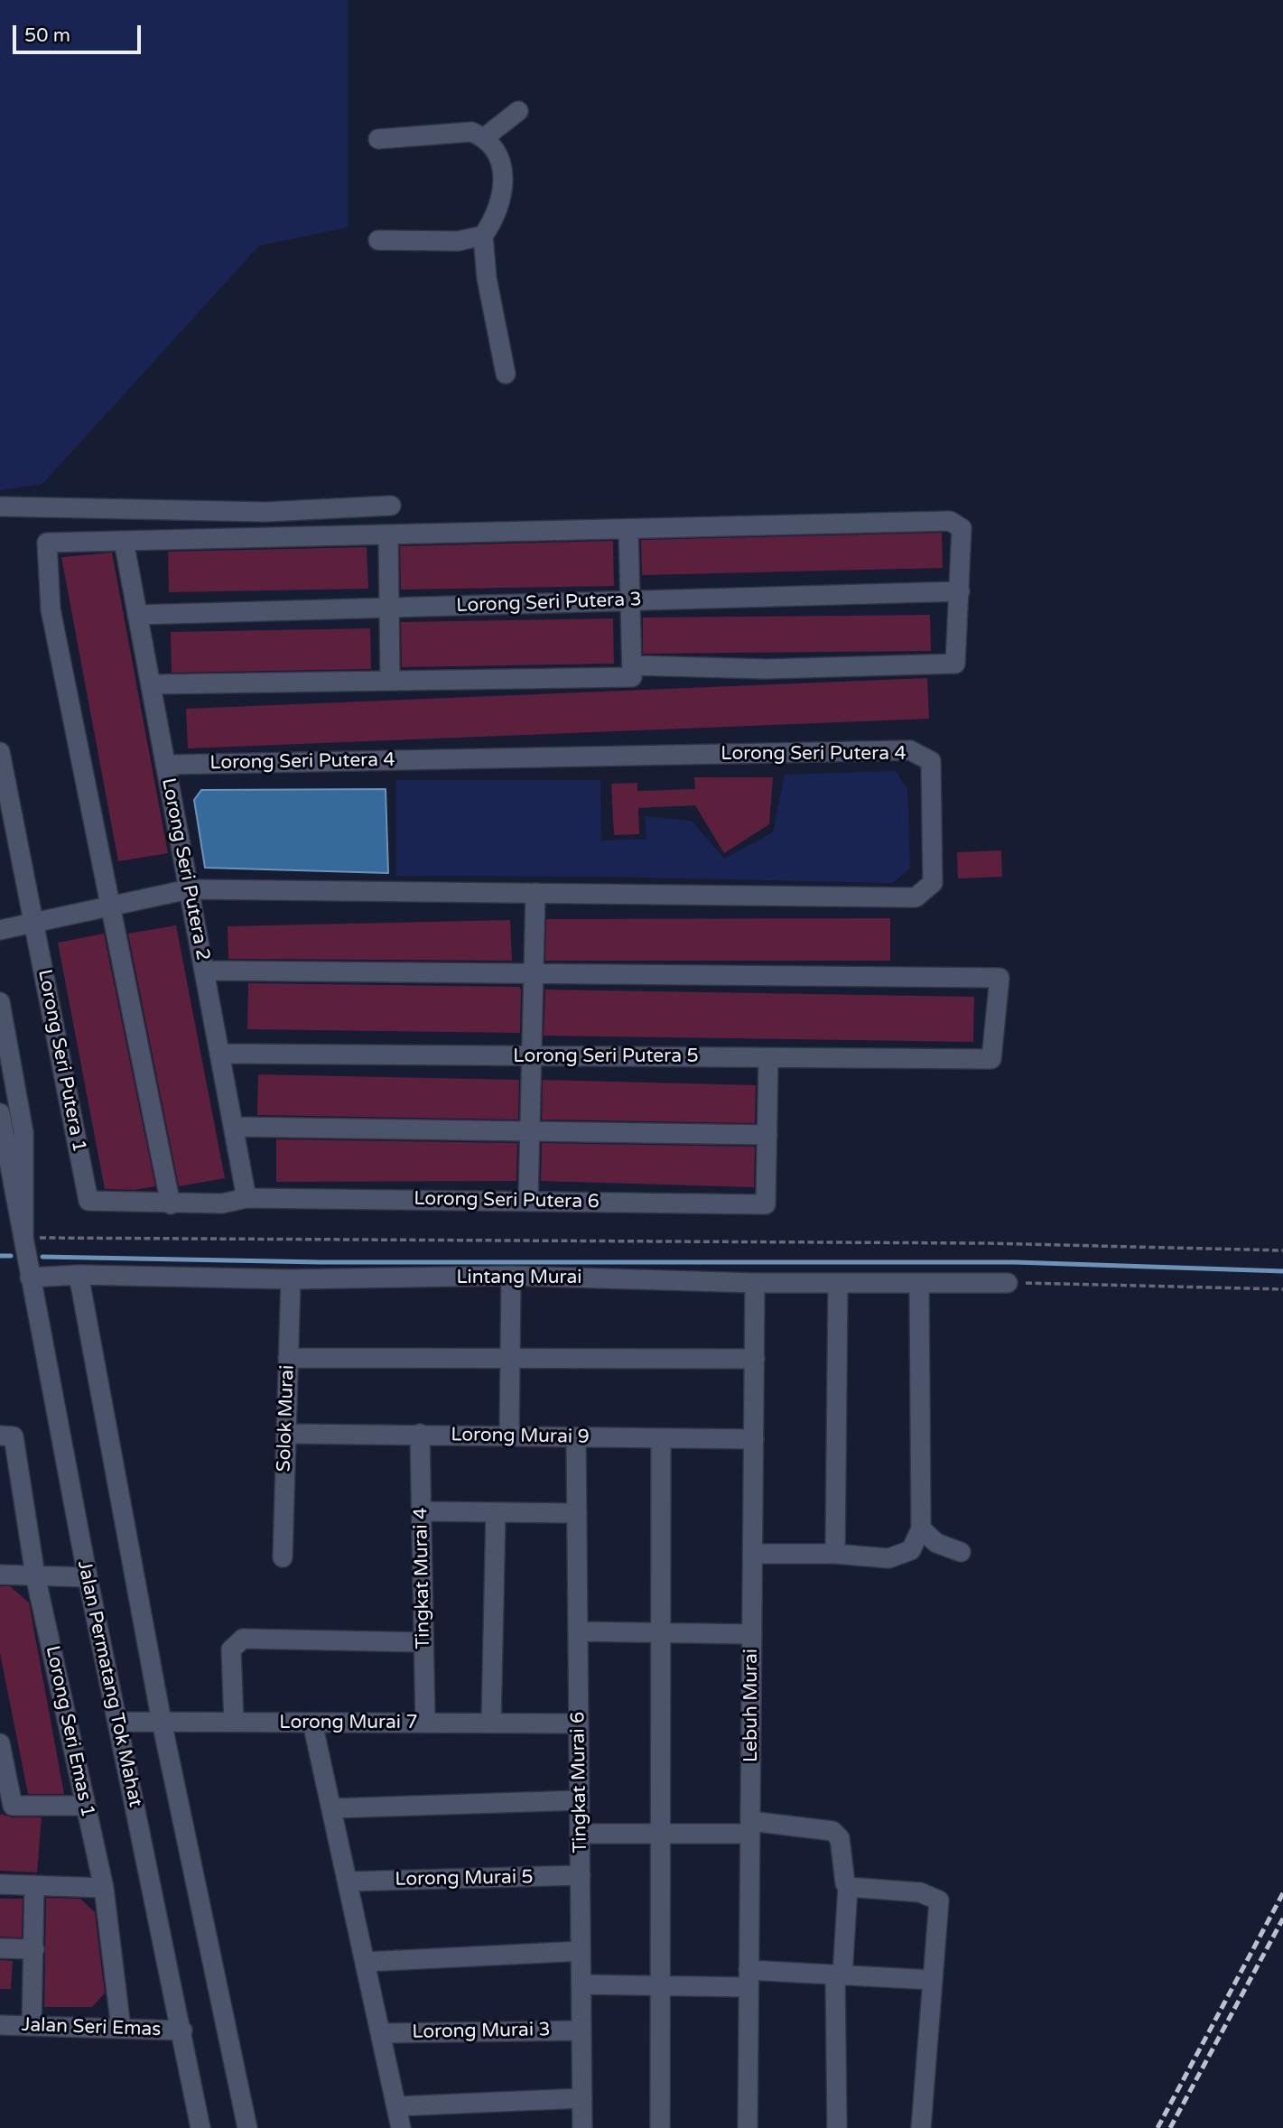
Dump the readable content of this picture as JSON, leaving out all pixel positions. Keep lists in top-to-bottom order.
{
  "streets": {
    "street": [
      "Lorong Seri Putera 3",
      "Lorong Seri Putera 4",
      "Lorong Seri Putera 2",
      "Lorong Seri Putera 5",
      "Lorong Seri Putera 1",
      "Lorong Seri Putera 6",
      "Lintang Murai",
      "Solok Murai",
      "Lorong Murai 9",
      "Tingkat Murai 4",
      "Jalan Permatang Tok Mahat",
      "Lebuh Murai",
      "Lorong Murai 7",
      "Lorong Seri Emas 1",
      "Tingkat Murai 6",
      "Lorong Murai 5",
      "Jalan Seri Emas",
      "Lorong Murai 3"
    ]
  },
  "crossings": [
    ["Lorong Seri Putera 3", "Lorong Seri Putera 2"],
    ["Lorong Seri Putera 4", "Lorong Seri Putera 2"],
    ["Lorong Seri Putera 4", "Lorong Seri Putera 1"],
    ["Lorong Seri Putera 2", "Lorong Seri Putera 5"],
    ["Lorong Seri Putera 2", "Lorong Seri Putera 6"],
    ["Lorong Seri Putera 1", "Lorong Seri Putera 6"],
    ["Lintang Murai", "Solok Murai"],
    ["Lintang Murai", "Jalan Permatang Tok Mahat"],
    ["Lintang Murai", "Lebuh Murai"],
    ["Solok Murai", "Lorong Murai 9"],
    ["Lorong Murai 9", "Tingkat Murai 4"],
    ["Lorong Murai 9", "Lebuh Murai"],
    ["Lorong Murai 9", "Tingkat Murai 6"],
    ["Tingkat Murai 4", "Lorong Murai 7"],
    ["Jalan Permatang Tok Mahat", "Lorong Murai 7"],
    ["Jalan Permatang Tok Mahat", "Jalan Seri Emas"],
    ["Lorong Murai 7", "Tingkat Murai 6"],
    ["Lorong Seri Emas 1", "Jalan Seri Emas"],
    ["Tingkat Murai 6", "Lorong Murai 5"],
    ["Tingkat Murai 6", "Lorong Murai 3"]
  ],
  "scale_bar": "50 m"
}
